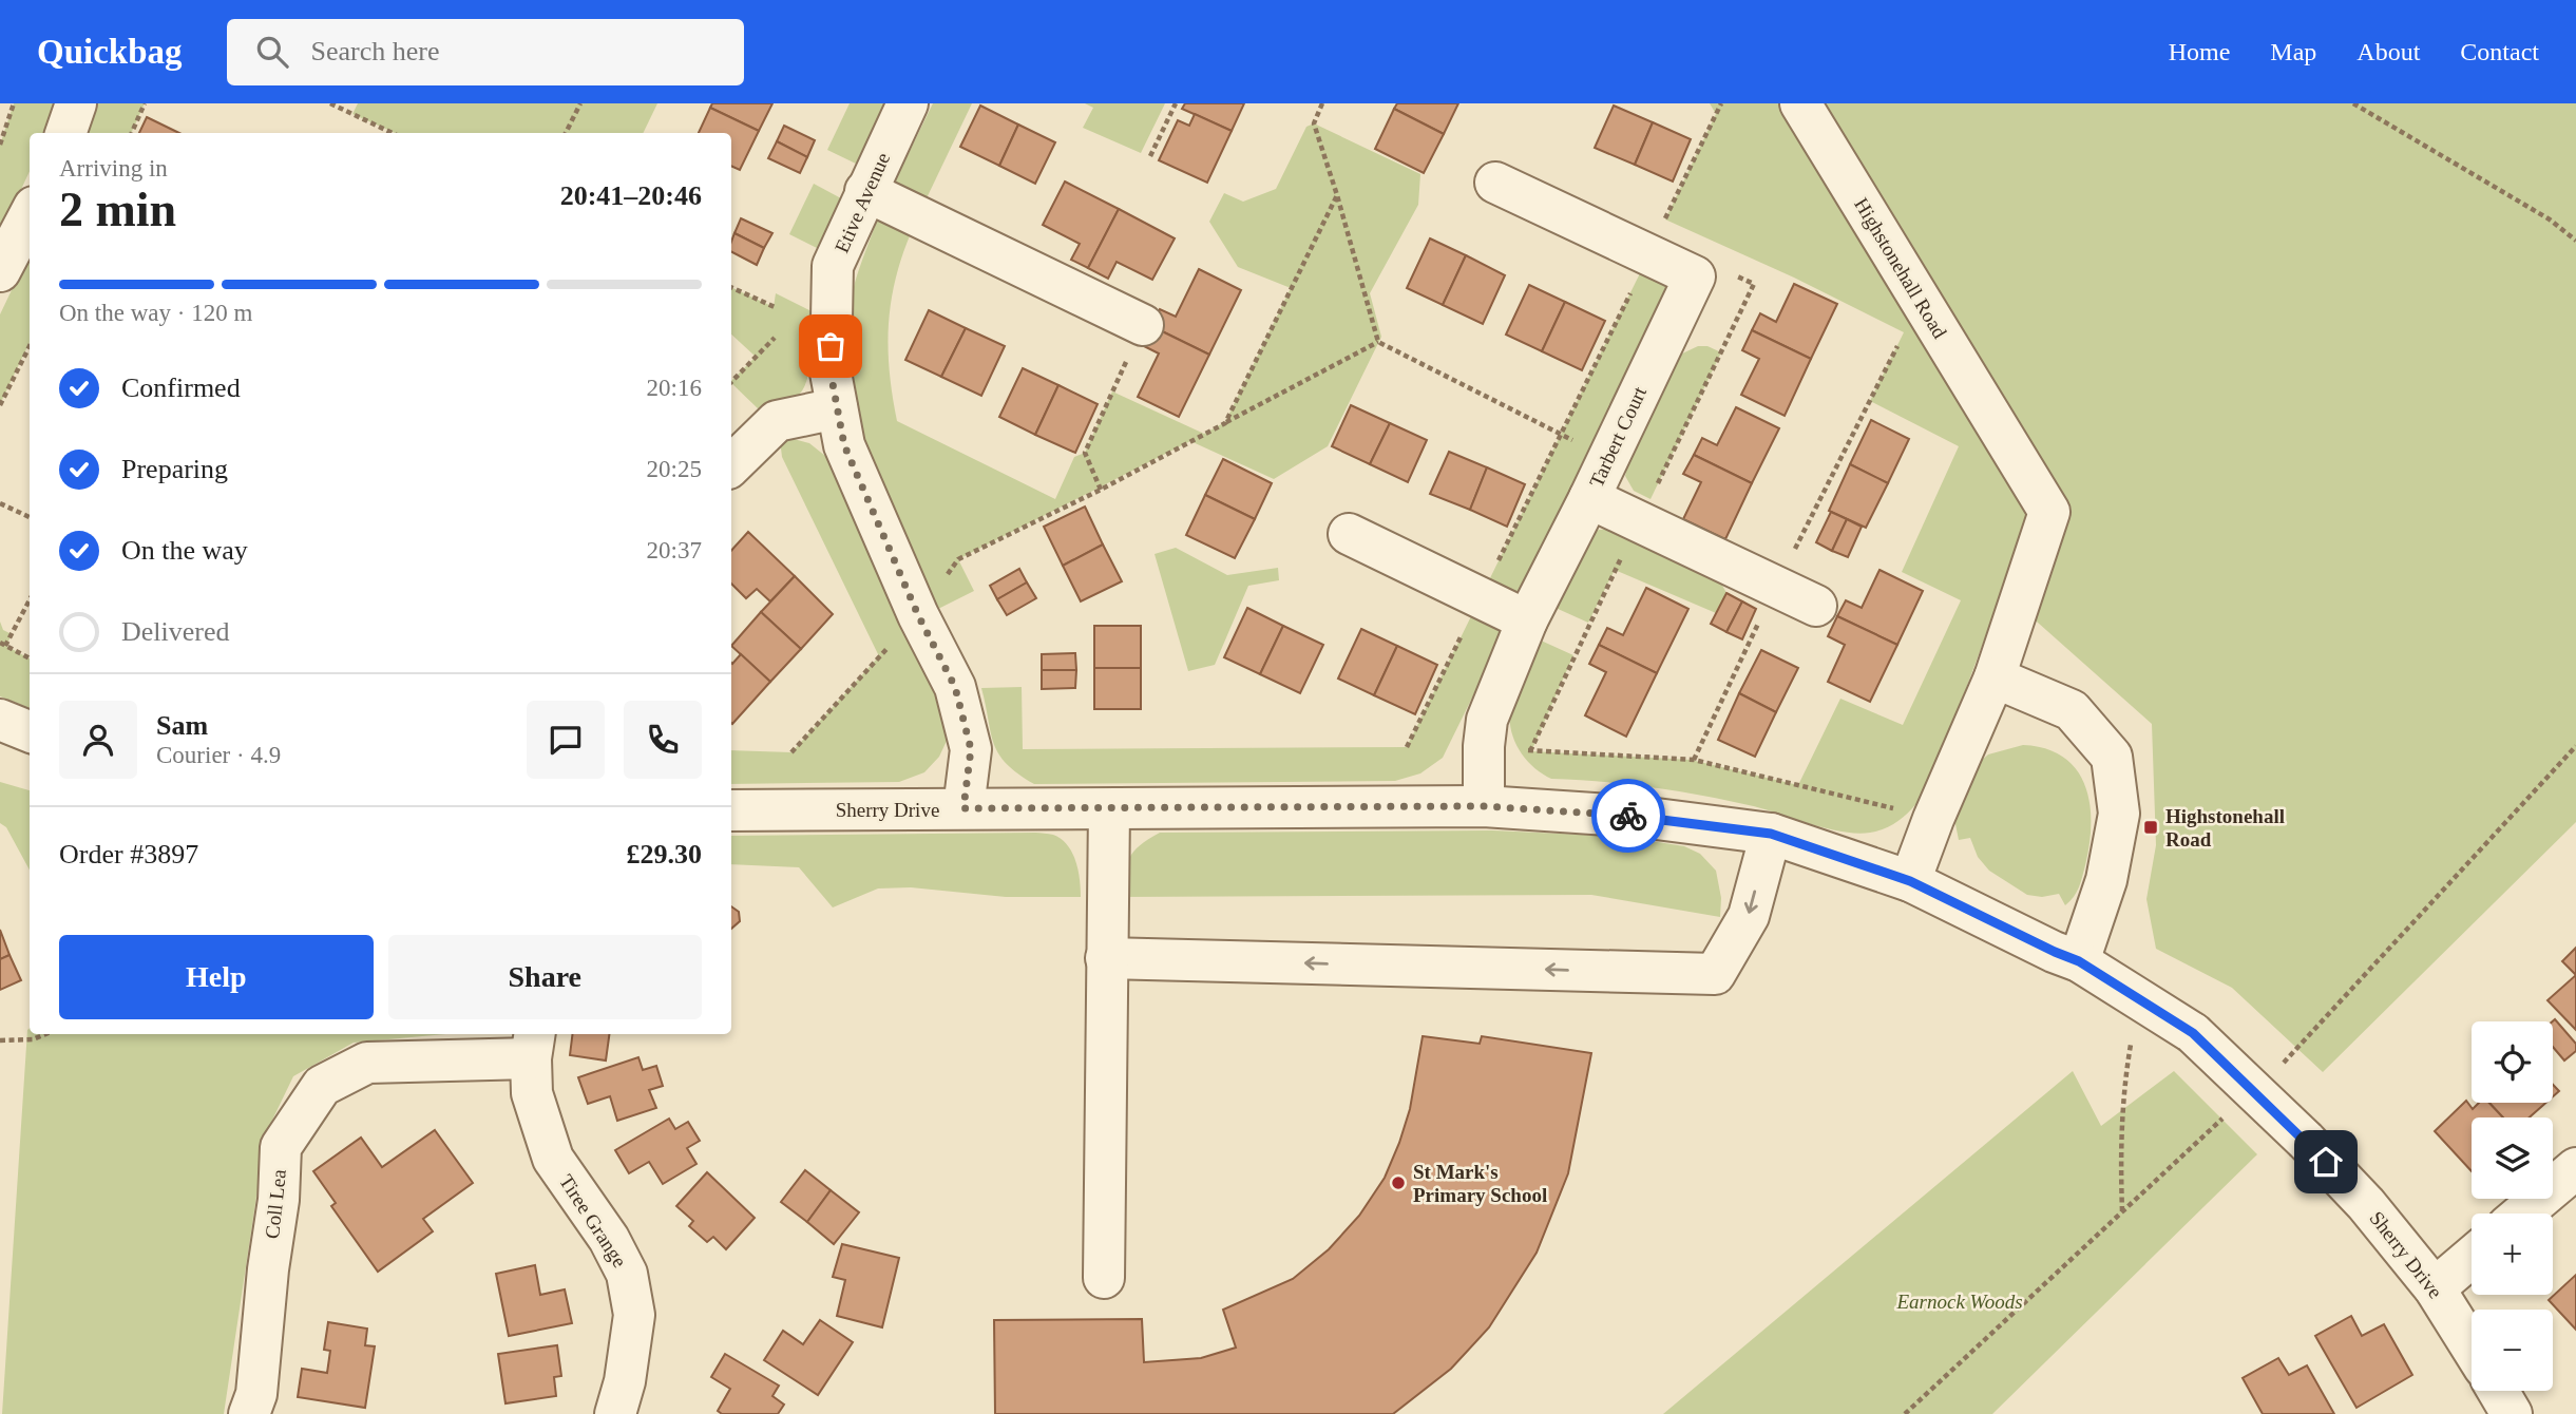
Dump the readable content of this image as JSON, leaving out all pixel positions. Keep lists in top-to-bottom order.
{
  "streets": {
    "street": [
      "Etive Avenue",
      "Highstonehall Road",
      "Tarbert Court",
      "Sherry Drive",
      "Coll Lea",
      "Tiree Grange"
    ]
  },
  "crossings": [
    ["Etive Avenue", "Sherry Drive"],
    ["Highstonehall Road", "Sherry Drive"],
    ["Tarbert Court", "Sherry Drive"],
    ["Coll Lea", "Tiree Grange"]
  ],
  "parks": ["Earnock Woods"],
  "places": {
    "transit": ["Highstonehall Road"],
    "other": ["St Mark's Primary School"]
  },
  "page": {
    "header": "Quickbag",
    "search": "Search here",
    "nav": [
      "Home",
      "Map",
      "About",
      "Contact"
    ],
    "heading": ["2 min", "Arriving in", "20:41–20:46"],
    "panel": [
      "Sam",
      "Courier · 4.9",
      "Order #3897",
      "£29.30"
    ],
    "bar": "On the way · 120 m",
    "list": [
      ["Confirmed", "20:16"],
      ["Preparing", "20:25"],
      ["On the way", "20:37"],
      "Delivered"
    ],
    "buttons": ["Help", "Share"],
    "map_buttons": ["+", "−"]
  }
}
